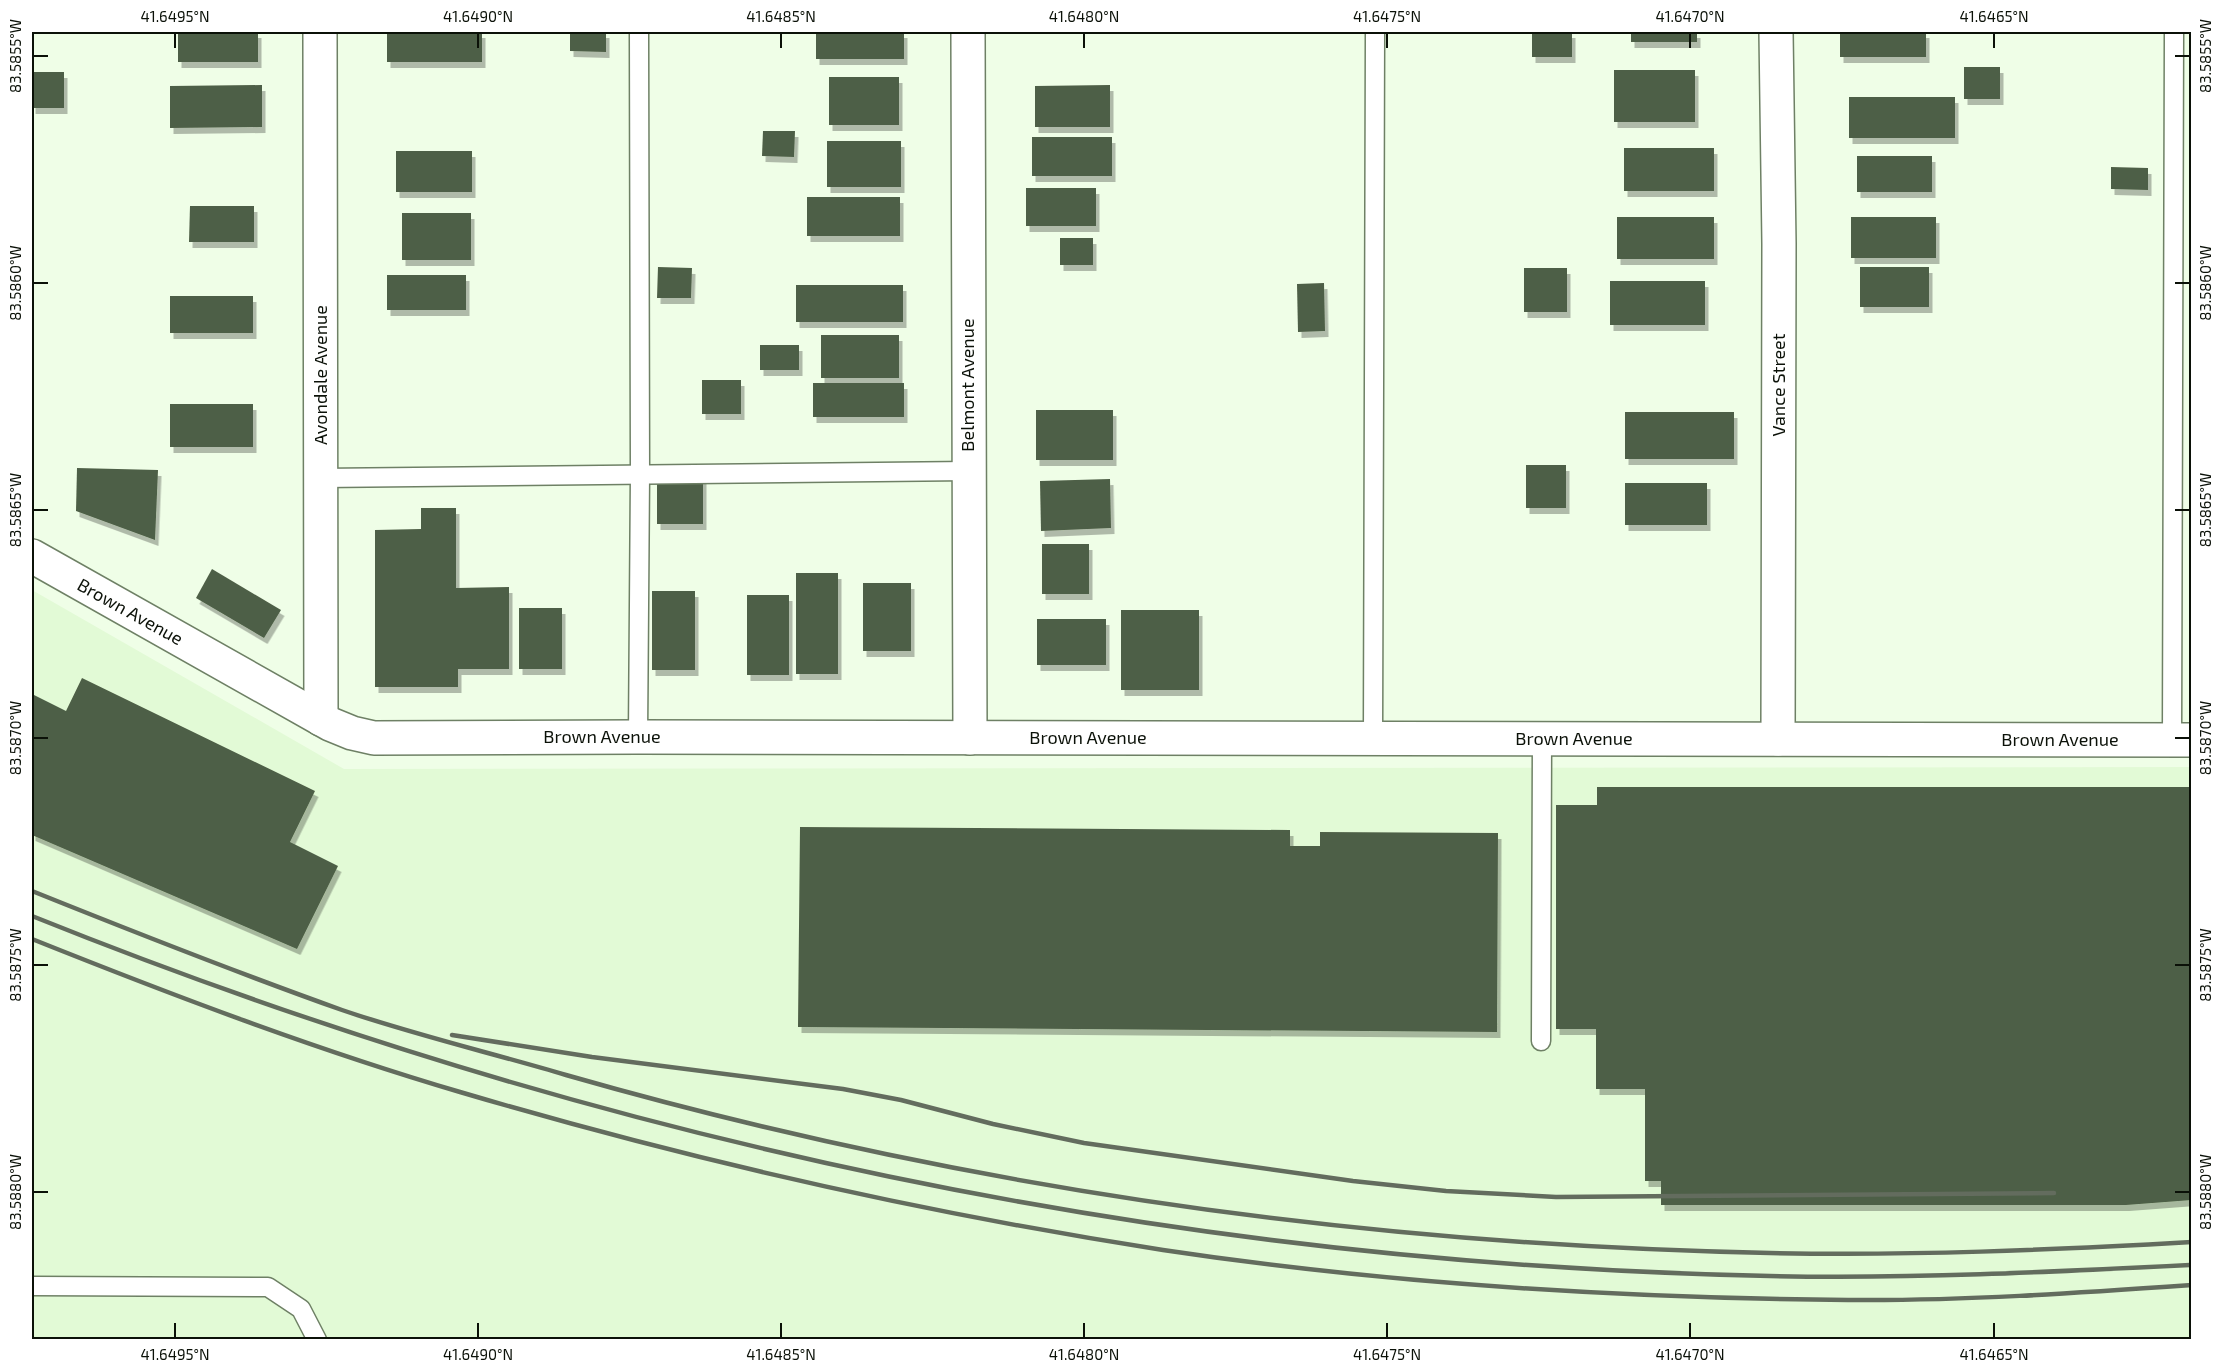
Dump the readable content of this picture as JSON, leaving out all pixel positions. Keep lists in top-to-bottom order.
{
  "streets": {
    "street": [
      "Avondale Avenue",
      "Belmont Avenue",
      "Vance Street",
      "Brown Avenue"
    ]
  },
  "crossings": [
    ["Avondale Avenue", "Brown Avenue"],
    ["Belmont Avenue", "Brown Avenue"],
    ["Vance Street", "Brown Avenue"]
  ],
  "coordinates": [
    "41.6495°N",
    "41.6490°N",
    "41.6485°N",
    "41.6480°N",
    "41.6475°N",
    "41.6470°N",
    "41.6465°N",
    "83.5855°W",
    "83.5860°W",
    "83.5865°W",
    "83.5870°W",
    "83.5875°W",
    "83.5880°W"
  ]
}
